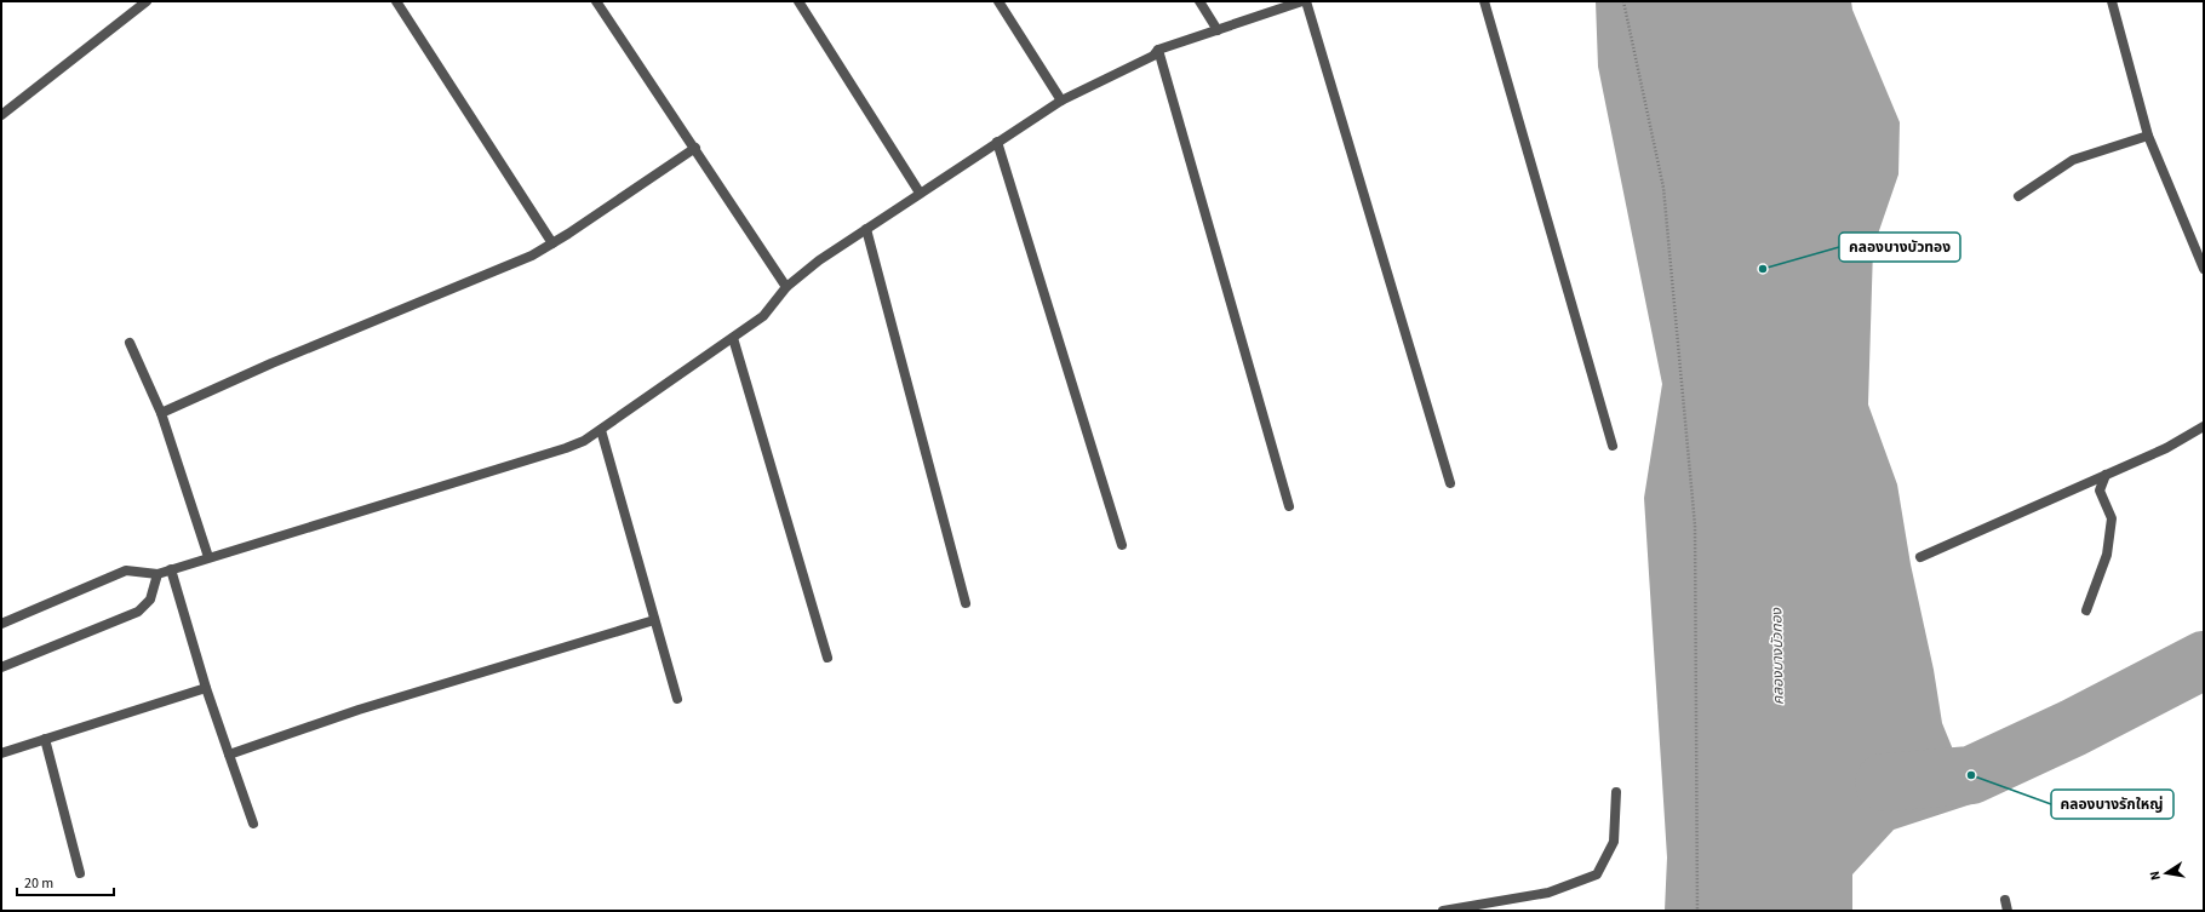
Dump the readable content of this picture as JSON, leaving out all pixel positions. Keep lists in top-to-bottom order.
{
  "water": ["คลองบางบัวทอง"],
  "places": ["คลองบางบัวทอง", "คลองบางรักใหญ่"],
  "scale_bar": "20 m",
  "north": "left"
}
